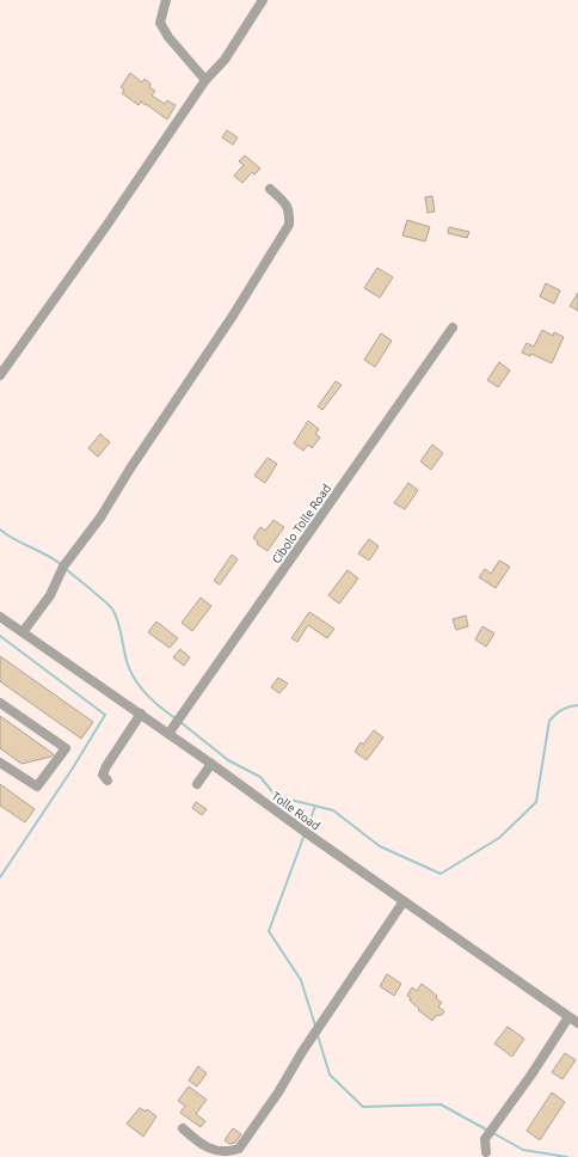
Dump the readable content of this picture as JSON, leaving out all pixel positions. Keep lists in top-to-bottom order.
{
  "streets": {
    "street": ["Cibolo Tolle Road", "Tolle Road"]
  },
  "crossings": [
    ["Cibolo Tolle Road", "Tolle Road"]
  ]
}
